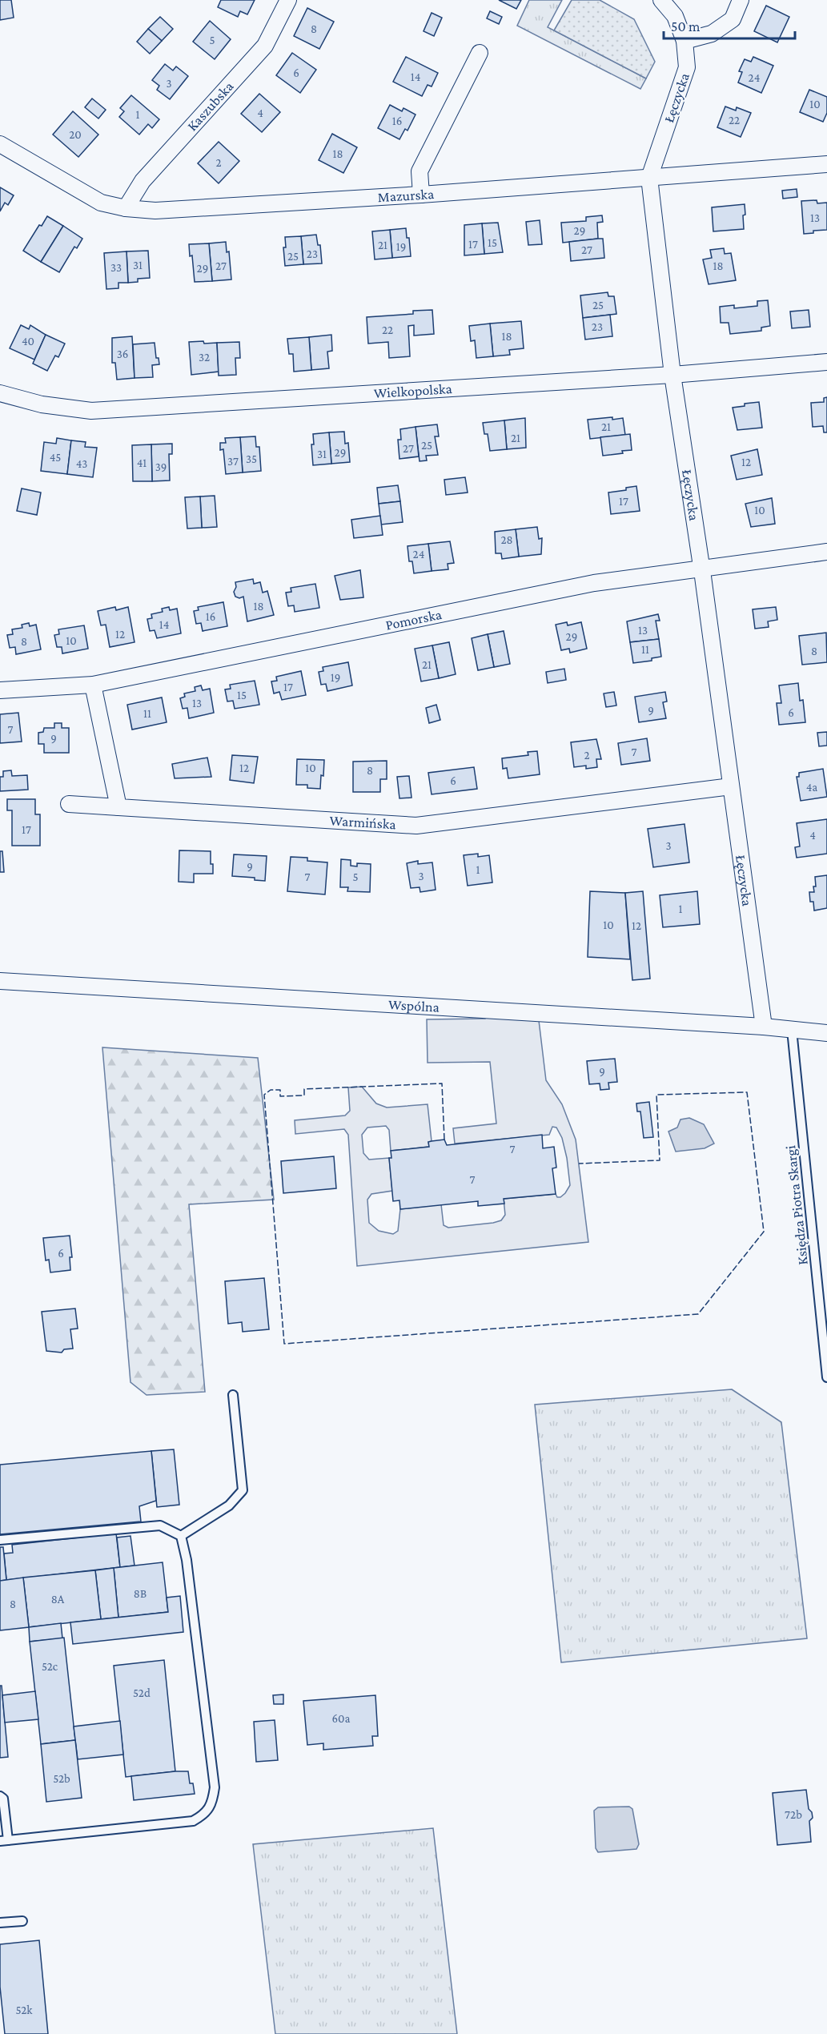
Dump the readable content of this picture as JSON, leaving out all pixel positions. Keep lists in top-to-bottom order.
{
  "streets": {
    "street": [
      "Łęczycka",
      "Kaszubska",
      "Mazurska",
      "Wielkopolska",
      "Pomorska",
      "Warmińska",
      "Wspólna"
    ],
    "lane": ["Księdza Piotra Skargi"]
  },
  "crossings": [
    ["Łęczycka", "Mazurska"],
    ["Łęczycka", "Wielkopolska"],
    ["Łęczycka", "Pomorska"],
    ["Łęczycka", "Warmińska"],
    ["Łęczycka", "Wspólna"],
    ["Kaszubska", "Mazurska"],
    ["Wspólna", "Księdza Piotra Skargi"]
  ],
  "house_numbers": [
    "8",
    "5",
    "6",
    "14",
    "24",
    "3",
    "10",
    "4",
    "1",
    "22",
    "16",
    "20",
    "18",
    "2",
    "13",
    "29",
    "15",
    "17",
    "21",
    "19",
    "27",
    "23",
    "25",
    "31",
    "27",
    "18",
    "33",
    "29",
    "25",
    "23",
    "22",
    "18",
    "40",
    "36",
    "32",
    "21",
    "21",
    "25",
    "27",
    "29",
    "31",
    "45",
    "35",
    "37",
    "12",
    "41",
    "43",
    "39",
    "17",
    "10",
    "28",
    "24",
    "18",
    "16",
    "14",
    "13",
    "12",
    "29",
    "10",
    "8",
    "11",
    "8",
    "21",
    "19",
    "17",
    "15",
    "13",
    "9",
    "6",
    "11",
    "7",
    "9",
    "7",
    "2",
    "12",
    "10",
    "8",
    "6",
    "4a",
    "17",
    "4",
    "3",
    "9",
    "1",
    "3",
    "7",
    "5",
    "1",
    "10",
    "12",
    "9",
    "7",
    "7",
    "6",
    "8B",
    "8A",
    "8",
    "52c",
    "52d",
    "60a",
    "52b",
    "72b",
    "52k"
  ],
  "scale_bar": "50 m"
}
